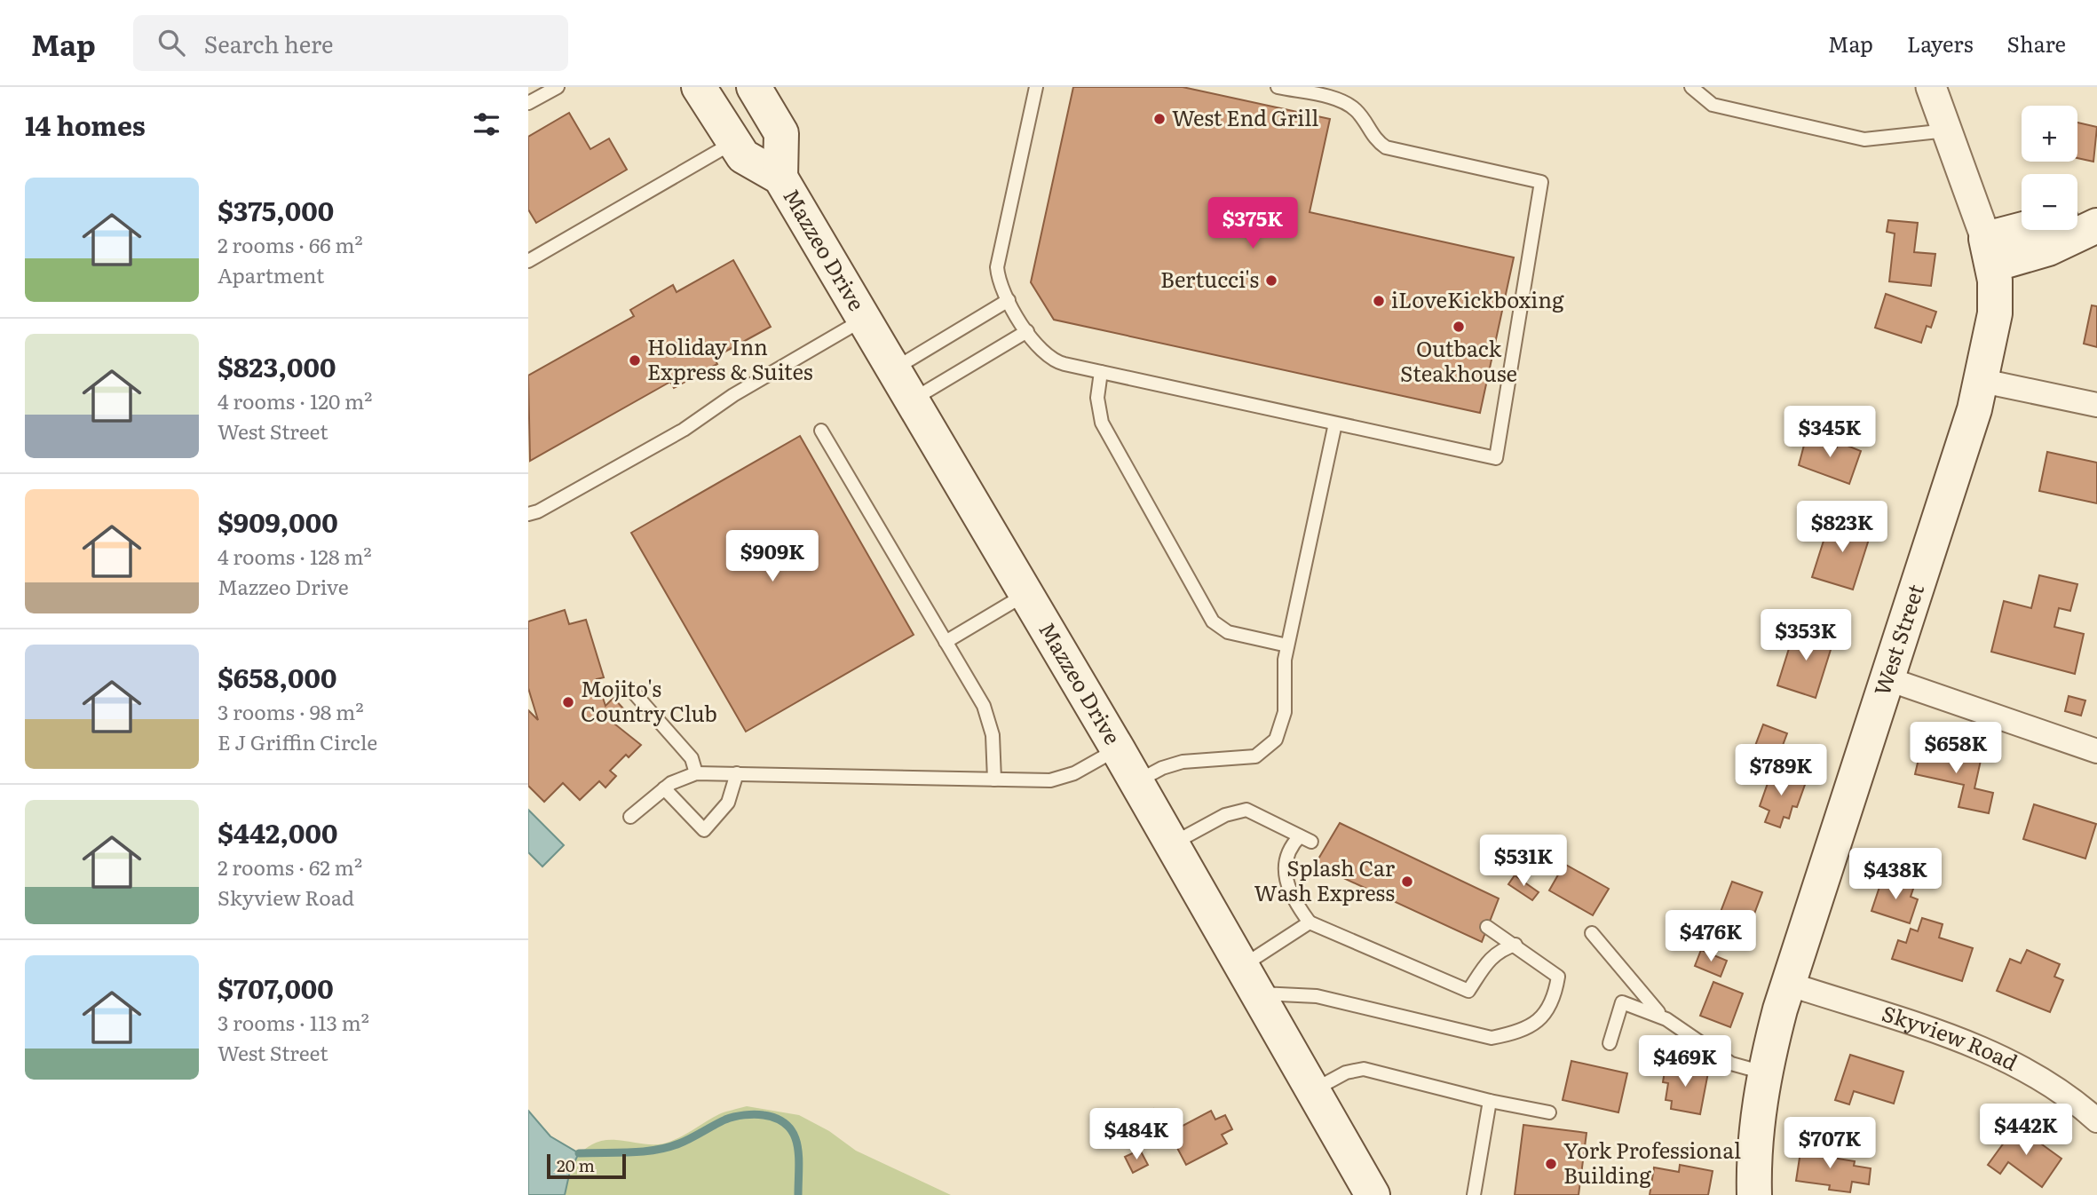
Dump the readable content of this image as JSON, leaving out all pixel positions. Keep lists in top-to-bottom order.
{
  "streets": {
    "main road": ["Mazzeo Drive", "West Street"],
    "street": ["Skyview Road"]
  },
  "crossings": [
    ["West Street", "Skyview Road"]
  ],
  "places": [
    "West End Grill",
    "Bertucci's",
    "iLoveKickboxing",
    "Outback Steakhouse",
    "Holiday Inn Express & Suites",
    "Mojito's Country Club",
    "Splash Car Wash Express",
    "York Professional Building"
  ],
  "scale_bar": "20 m",
  "page": {
    "header": "Map",
    "search": "Search here",
    "nav": ["Map", "Layers", "Share"],
    "heading": "14 homes",
    "map_buttons": ["+", "−"],
    "list": [
      {
        "name": "$375,000",
        "note": "2 rooms · 66 m² · Apartment"
      },
      {
        "name": "$823,000",
        "note": "4 rooms · 120 m² · West Street"
      },
      {
        "name": "$909,000",
        "note": "4 rooms · 128 m² · Mazzeo Drive"
      },
      {
        "name": "$658,000",
        "note": "3 rooms · 98 m² · E J Griffin Circle"
      },
      {
        "name": "$442,000",
        "note": "2 rooms · 62 m² · Skyview Road"
      },
      {
        "name": "$707,000",
        "note": "3 rooms · 113 m² · West Street"
      }
    ],
    "price": [
      "$375K",
      "$345K",
      "$823K",
      "$909K",
      "$353K",
      "$658K",
      "$789K",
      "$531K",
      "$438K",
      "$476K",
      "$469K",
      "$442K",
      "$484K",
      "$707K"
    ],
    "scale": "20 m"
  }
}
